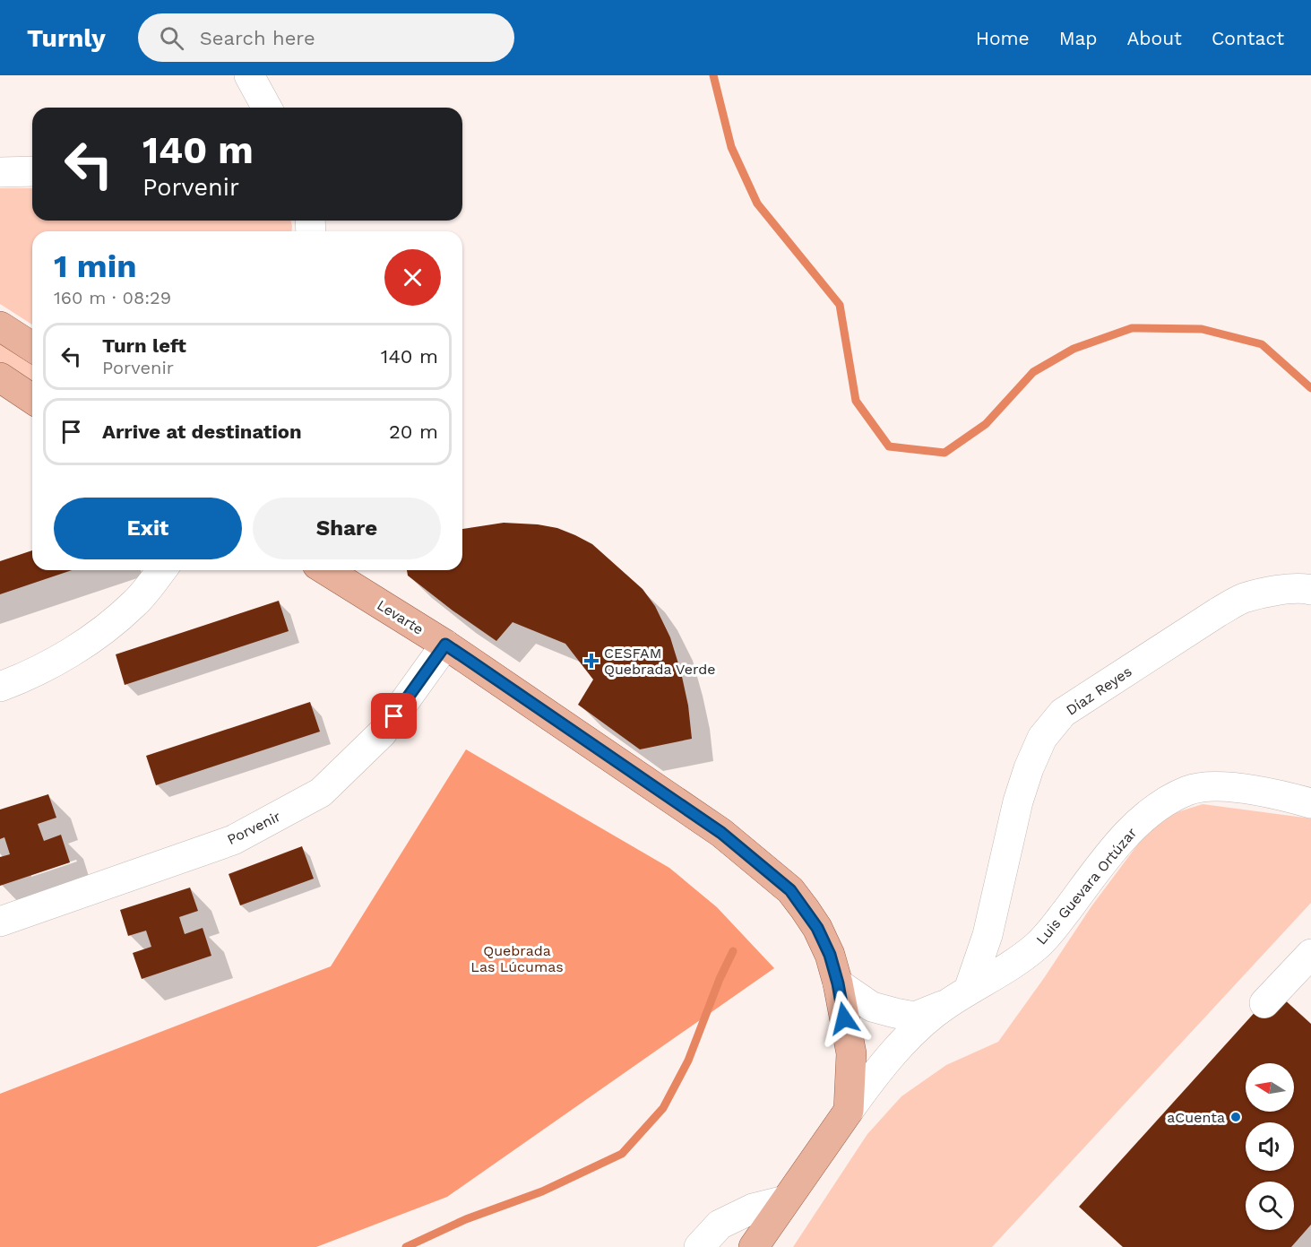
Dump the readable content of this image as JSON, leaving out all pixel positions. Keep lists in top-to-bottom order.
{
  "streets": {
    "main road": ["Levarte"],
    "street": ["Díaz Reyes", "Porvenir", "Luis Guevara Ortúzar"]
  },
  "crossings": [
    ["Levarte", "Porvenir"],
    ["Levarte", "Luis Guevara Ortúzar"],
    ["Díaz Reyes", "Luis Guevara Ortúzar"]
  ],
  "parks": ["Quebrada Las Lúcumas"],
  "places": {
    "health": ["CESFAM Quebrada Verde"],
    "other": ["aCuenta"]
  },
  "north": "left",
  "page": {
    "header": "Turnly",
    "search": "Search here",
    "nav": [
      "Home",
      "Map",
      "About",
      "Contact"
    ],
    "turn": ["140 m", "Porvenir"],
    "heading": ["1 min", "160 m · 08:29"],
    "list": [
      {
        "name": "Turn left",
        "note": "Porvenir",
        "value": "140 m"
      },
      {
        "name": "Arrive at destination",
        "value": "20 m"
      }
    ],
    "buttons": ["Exit", "Share"]
  }
}
